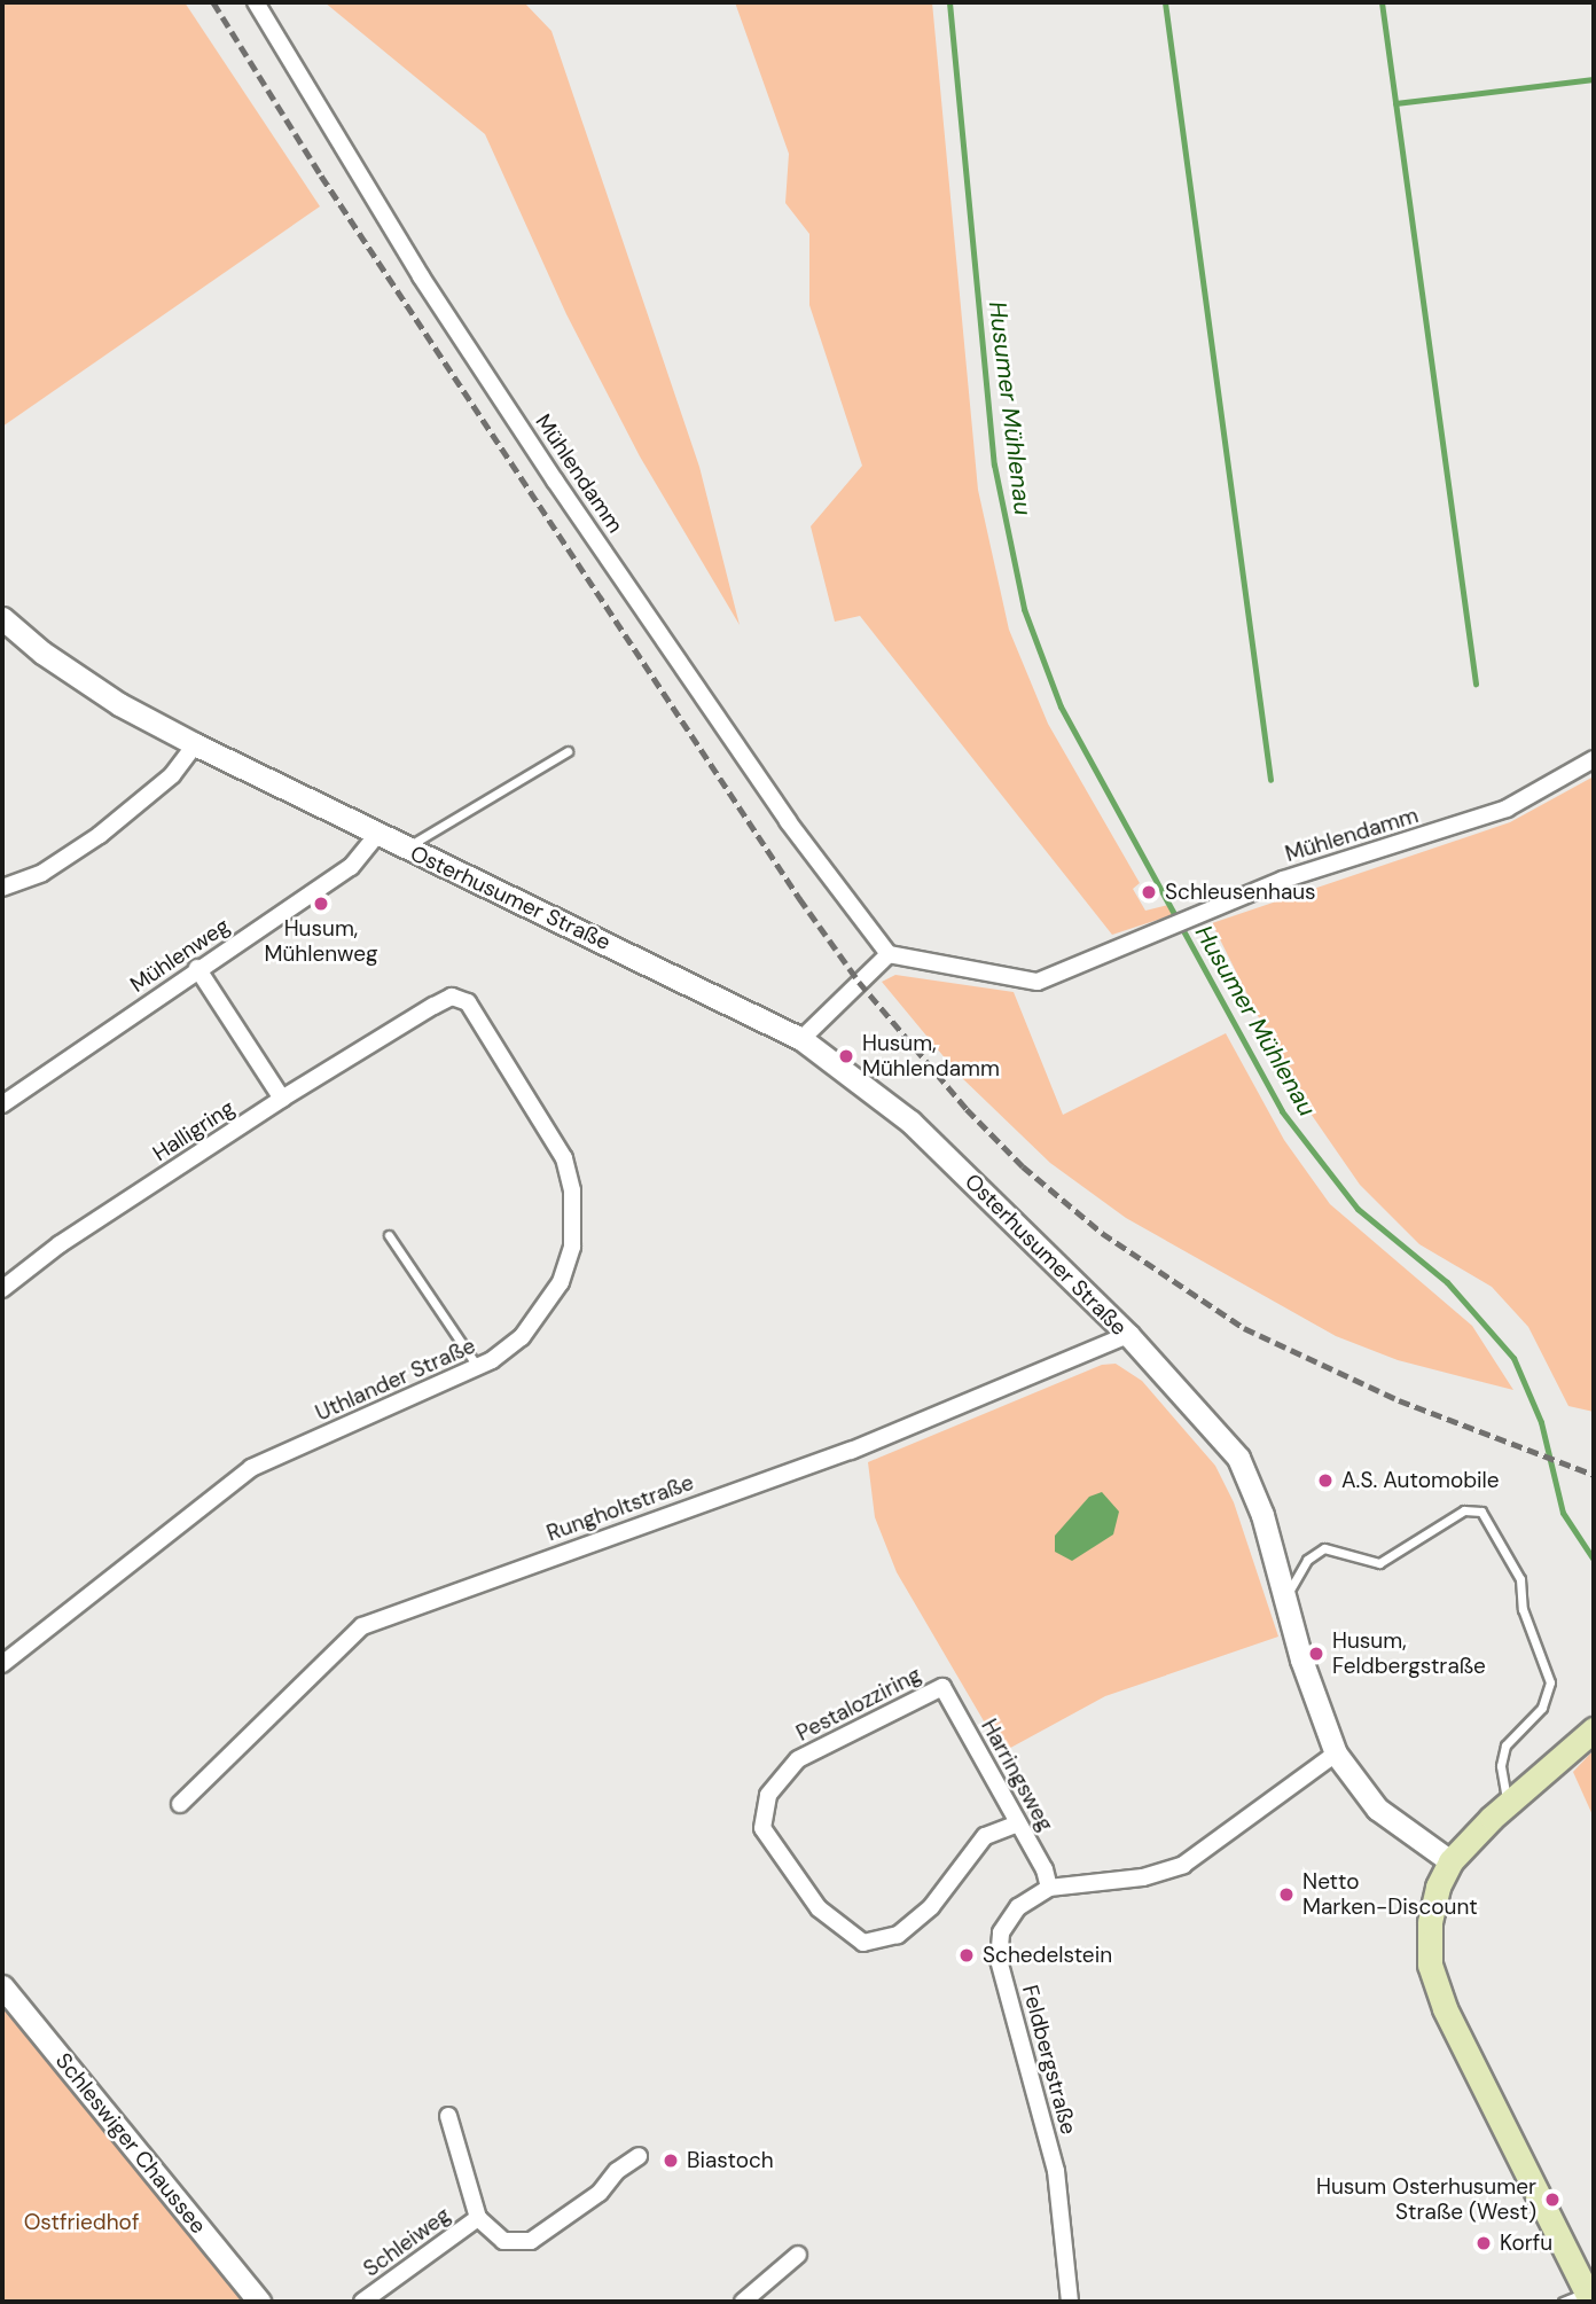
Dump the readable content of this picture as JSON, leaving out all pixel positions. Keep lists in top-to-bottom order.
{
  "streets": {
    "street": [
      "Mühlendamm",
      "Osterhusumer Straße",
      "Mühlenweg",
      "Halligring",
      "Uthlander Straße",
      "Rungholtstraße",
      "Pestalozziring",
      "Harringsweg",
      "Feldbergstraße",
      "Schleswiger Chaussee",
      "Schleiweg"
    ]
  },
  "crossings": [
    ["Osterhusumer Straße", "Mühlenweg"],
    ["Osterhusumer Straße", "Rungholtstraße"],
    ["Osterhusumer Straße", "Feldbergstraße"],
    ["Halligring", "Uthlander Straße"],
    ["Pestalozziring", "Harringsweg"],
    ["Harringsweg", "Feldbergstraße"]
  ],
  "water": ["Husumer Mühlenau"],
  "parks": ["Ostfriedhof"],
  "places": [
    "Schleusenhaus",
    "Husum, Mühlenweg",
    "Husum, Mühlendamm",
    "A.S. Automobile",
    "Husum, Feldbergstraße",
    "Netto Marken-Discount",
    "Schedelstein",
    "Biastoch",
    "Husum Osterhusumer Straße (West)",
    "Korfu"
  ]
}
